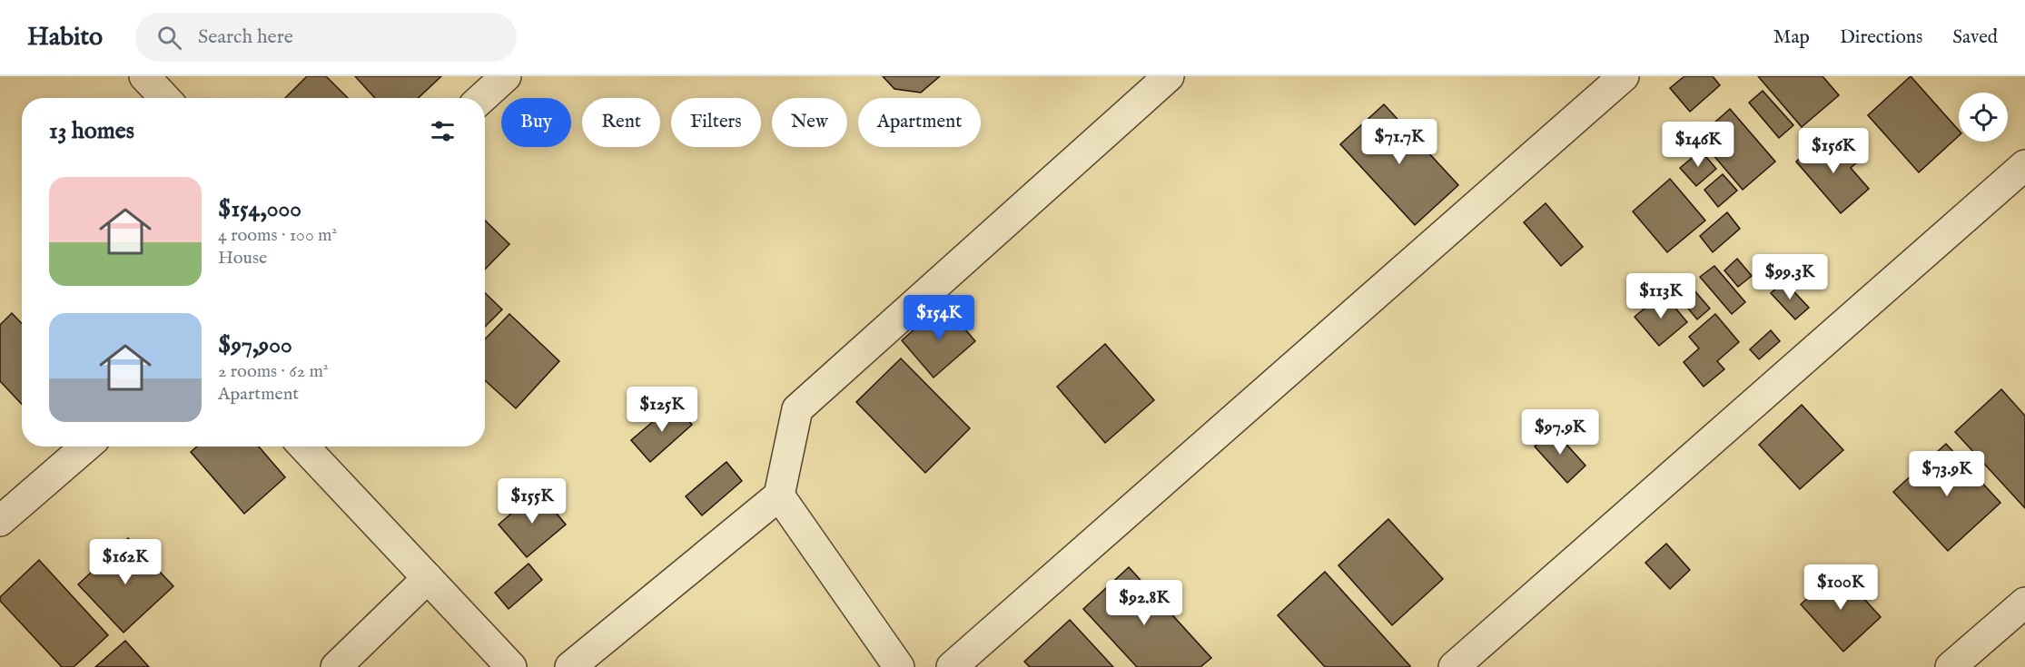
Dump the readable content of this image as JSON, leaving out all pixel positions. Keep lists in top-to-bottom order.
{
  "page": {
    "header": "Habito",
    "search": "Search here",
    "nav": ["Map", "Directions", "Saved"],
    "chip": [
      "Buy",
      "Rent",
      "Filters",
      "New",
      "Apartment"
    ],
    "heading": "13 homes",
    "price": [
      "$71.7K",
      "$146K",
      "$156K",
      "$99.3K",
      "$113K",
      "$154K",
      "$125K",
      "$97.9K",
      "$73.9K",
      "$155K",
      "$162K",
      "$100K",
      "$92.8K"
    ],
    "list": [
      {
        "name": "$154,000",
        "note": "4 rooms · 100 m² · House"
      },
      {
        "name": "$97,900",
        "note": "2 rooms · 62 m² · Apartment"
      }
    ]
  }
}
